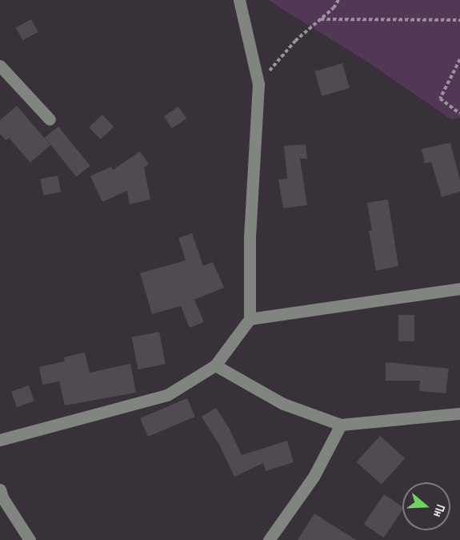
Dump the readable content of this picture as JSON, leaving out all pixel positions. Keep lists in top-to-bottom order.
{
  "north": "right"
}
